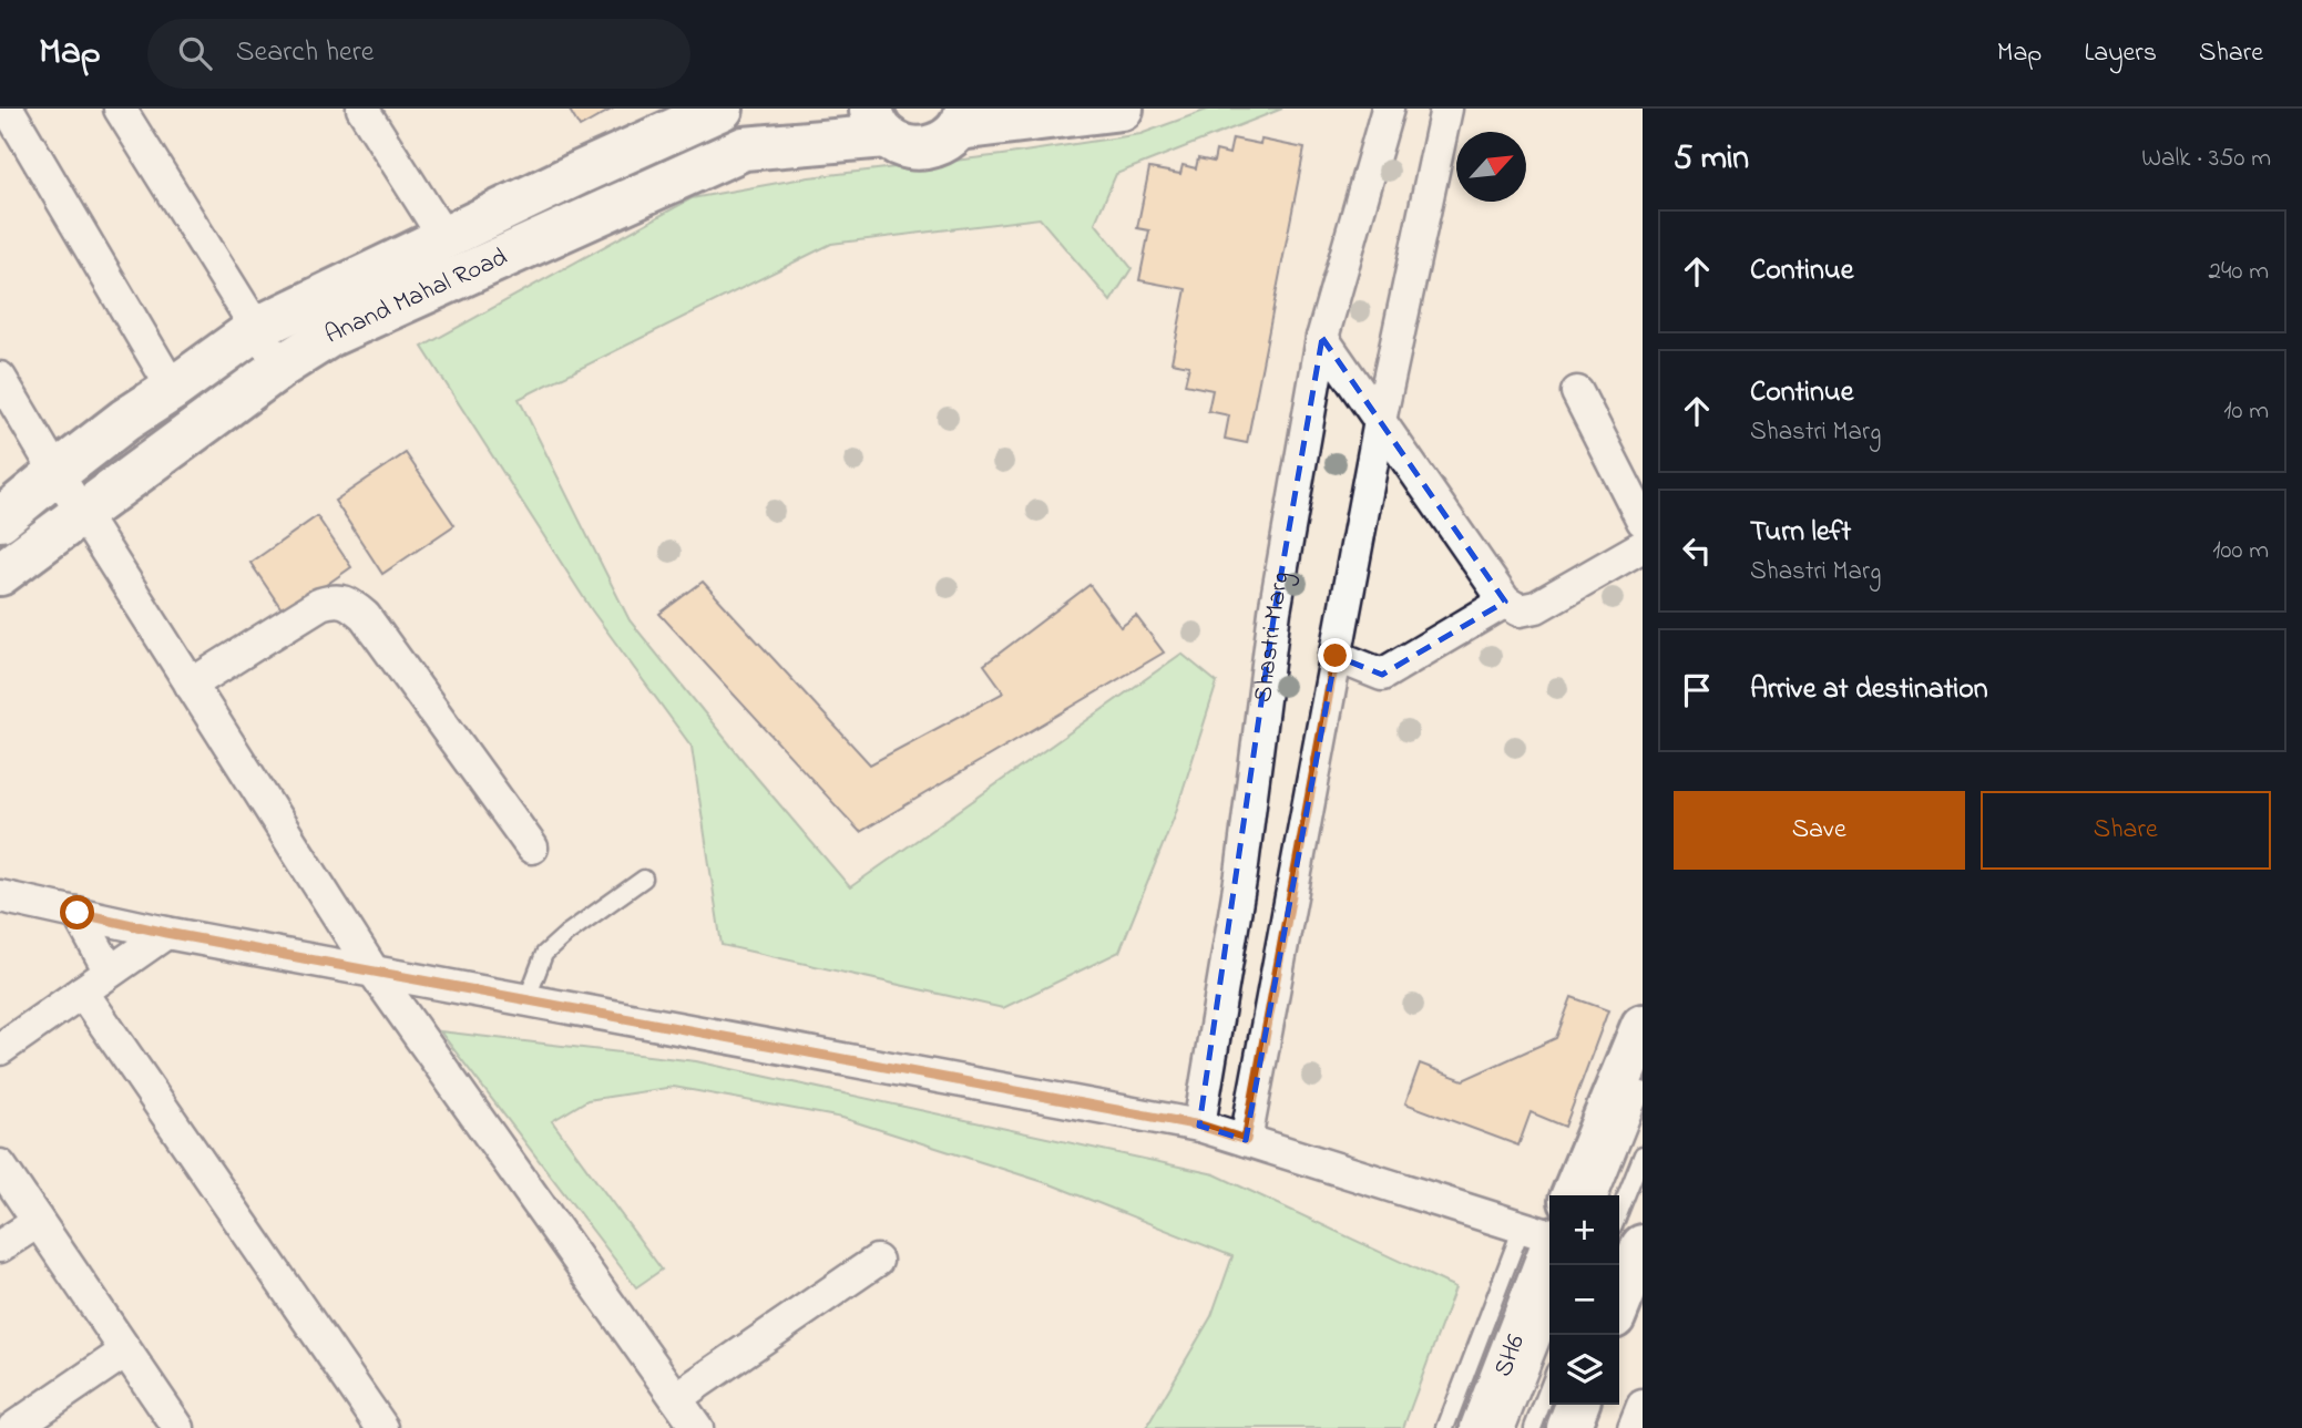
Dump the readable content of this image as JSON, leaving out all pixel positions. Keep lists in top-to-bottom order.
{
  "streets": {
    "main road": ["Anand Mahal Road", "SH6"],
    "street": ["Shastri Marg"]
  },
  "north": "top right",
  "page": {
    "header": "Map",
    "search": "Search here",
    "nav": ["Map", "Layers", "Share"],
    "heading": ["5 min", "Walk · 350 m"],
    "list": [
      ["Continue", "240 m"],
      ["Continue", "Shastri Marg", "10 m"],
      ["Turn left", "Shastri Marg", "100 m"],
      "Arrive at destination"
    ],
    "buttons": ["Save", "Share"],
    "map_buttons": ["+", "−"]
  }
}
